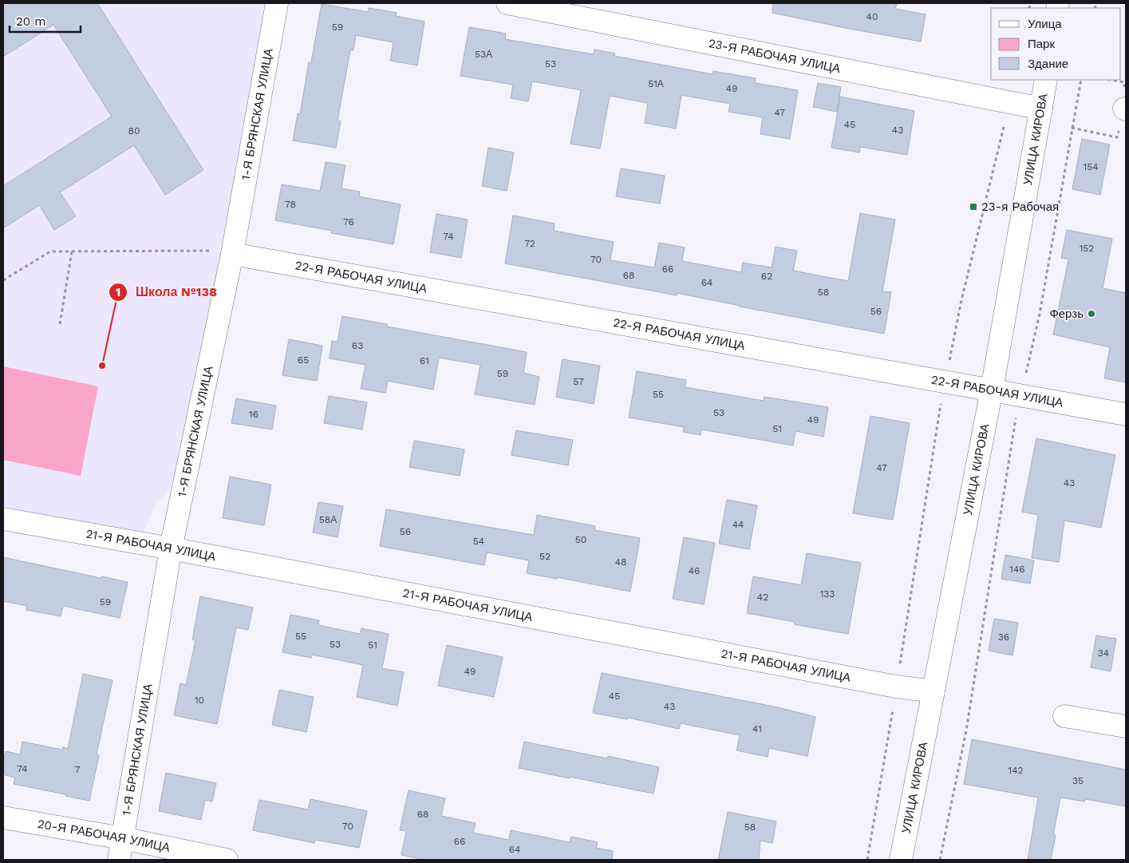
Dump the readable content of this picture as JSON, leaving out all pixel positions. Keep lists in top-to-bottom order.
{
  "streets": {
    "street": [
      "23-Я РАБОЧАЯ УЛИЦА",
      "1-Я БРЯНСКАЯ УЛИЦА",
      "УЛИЦА КИРОВА",
      "22-Я РАБОЧАЯ УЛИЦА",
      "21-Я РАБОЧАЯ УЛИЦА",
      "20-Я РАБОЧАЯ УЛИЦА"
    ]
  },
  "crossings": [
    ["23-Я РАБОЧАЯ УЛИЦА", "УЛИЦА КИРОВА"],
    ["1-Я БРЯНСКАЯ УЛИЦА", "22-Я РАБОЧАЯ УЛИЦА"],
    ["1-Я БРЯНСКАЯ УЛИЦА", "21-Я РАБОЧАЯ УЛИЦА"],
    ["1-Я БРЯНСКАЯ УЛИЦА", "20-Я РАБОЧАЯ УЛИЦА"],
    ["УЛИЦА КИРОВА", "22-Я РАБОЧАЯ УЛИЦА"],
    ["УЛИЦА КИРОВА", "21-Я РАБОЧАЯ УЛИЦА"]
  ],
  "places": {
    "transit": ["23-я Рабочая"],
    "other": ["Ферзь", "Школа №138"]
  },
  "house_numbers": [
    "40",
    "59",
    "53А",
    "53",
    "51А",
    "49",
    "47",
    "45",
    "43",
    "80",
    "154",
    "78",
    "76",
    "74",
    "72",
    "152",
    "70",
    "66",
    "68",
    "62",
    "64",
    "58",
    "56",
    "63",
    "65",
    "61",
    "59",
    "57",
    "55",
    "53",
    "16",
    "49",
    "51",
    "47",
    "43",
    "58А",
    "44",
    "56",
    "50",
    "54",
    "52",
    "48",
    "146",
    "46",
    "133",
    "42",
    "59",
    "55",
    "36",
    "53",
    "51",
    "34",
    "49",
    "45",
    "10",
    "43",
    "41",
    "74",
    "7",
    "142",
    "35",
    "68",
    "70",
    "58",
    "66",
    "64"
  ],
  "legend": ["Улица", "Парк", "Здание"],
  "scale_bar": "20 m"
}
